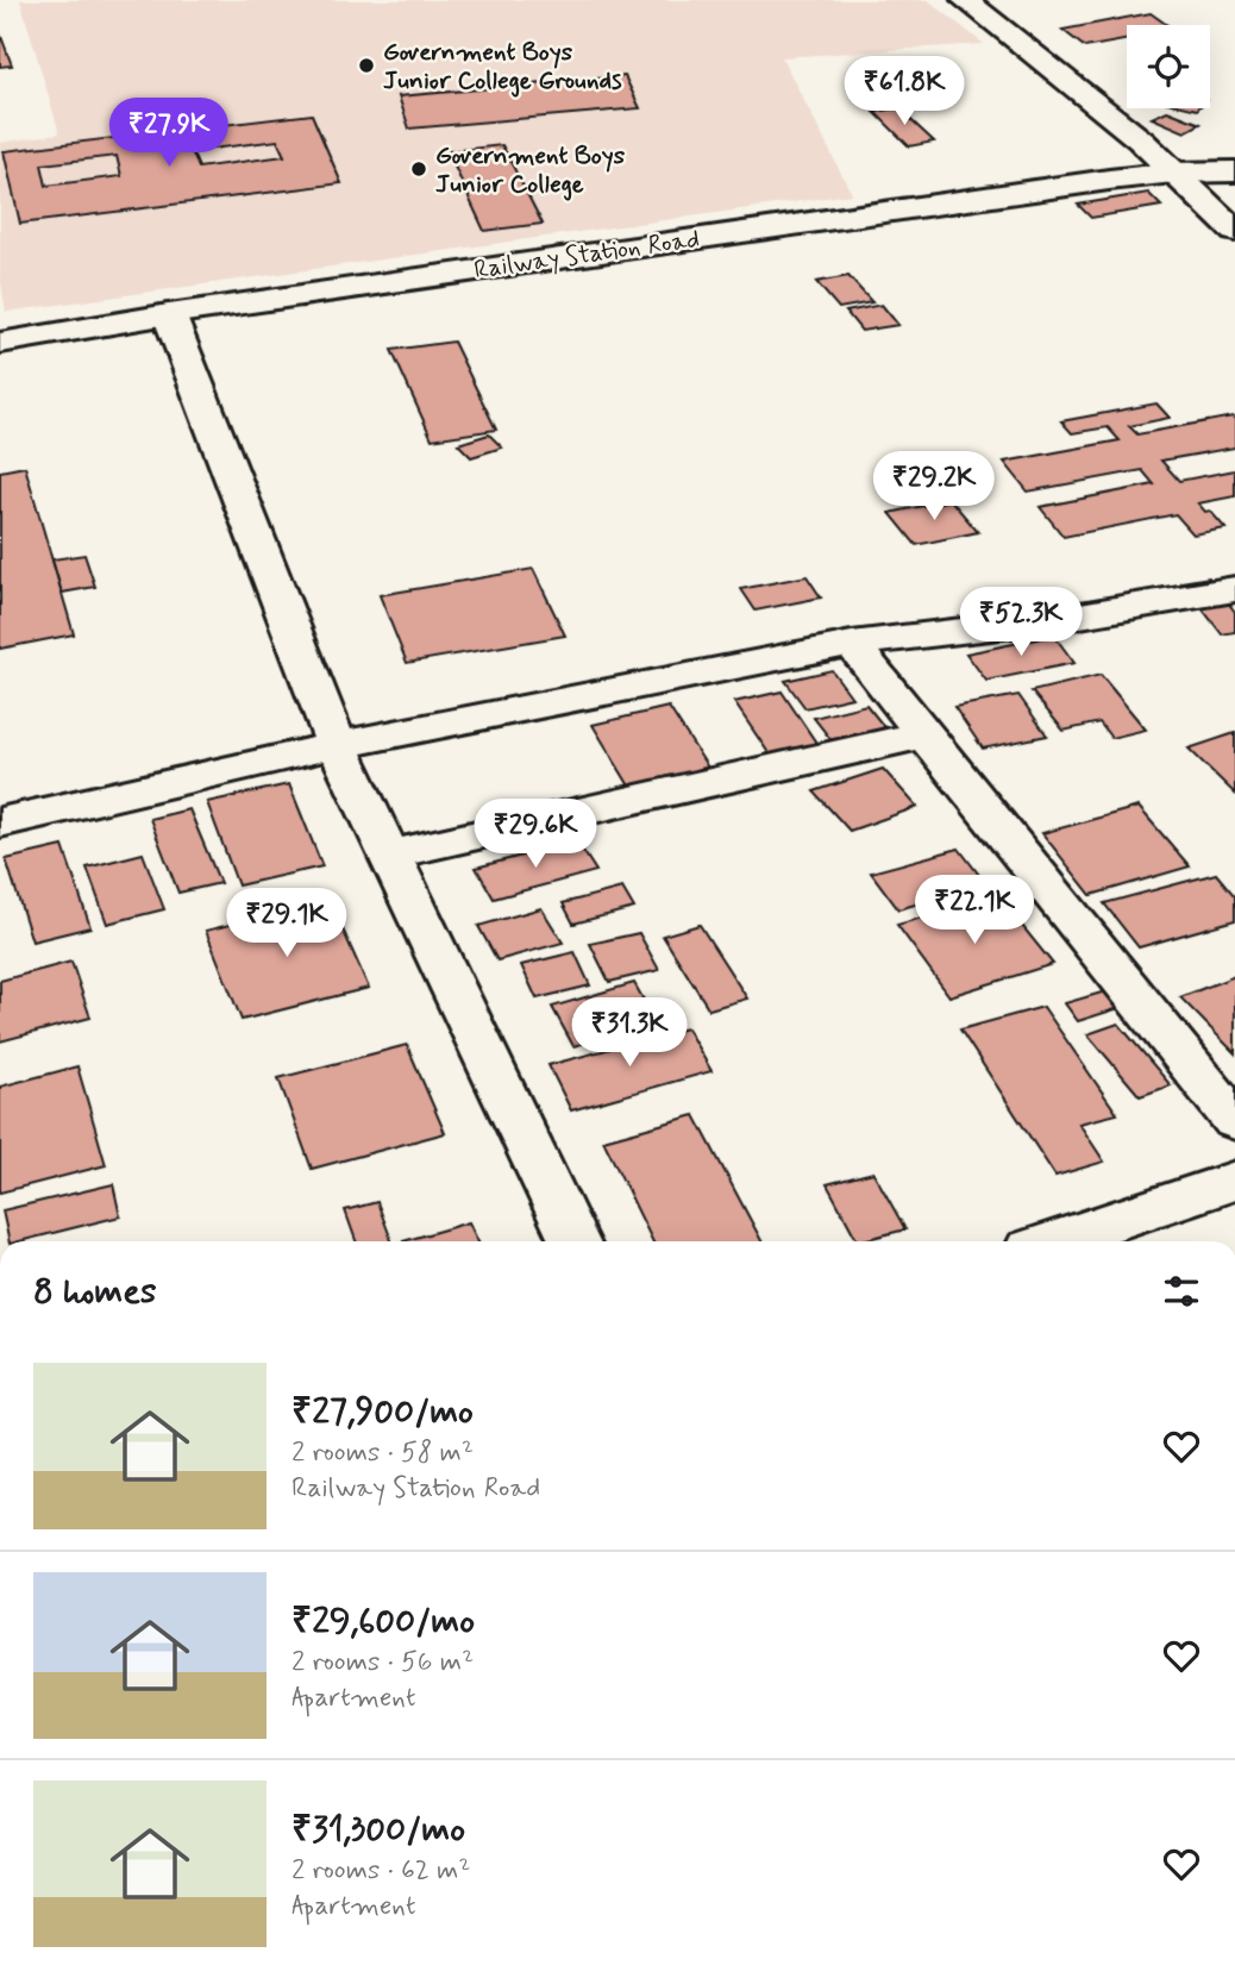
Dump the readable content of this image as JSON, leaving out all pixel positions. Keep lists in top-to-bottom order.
{
  "streets": {
    "street": ["Railway Station Road"]
  },
  "places": ["Government Boys Junior College Grounds", "Government Boys Junior College"],
  "page": {
    "price": [
      "₹61.8K",
      "₹27.9K",
      "₹29.2K",
      "₹52.3K",
      "₹29.6K",
      "₹22.1K",
      "₹29.1K",
      "₹31.3K"
    ],
    "heading": "8 homes",
    "list": [
      {
        "name": "₹27,900/mo",
        "note": "2 rooms · 58 m² · Railway Station Road"
      },
      {
        "name": "₹29,600/mo",
        "note": "2 rooms · 56 m² · Apartment"
      },
      {
        "name": "₹31,300/mo",
        "note": "2 rooms · 62 m² · Apartment"
      }
    ]
  }
}
